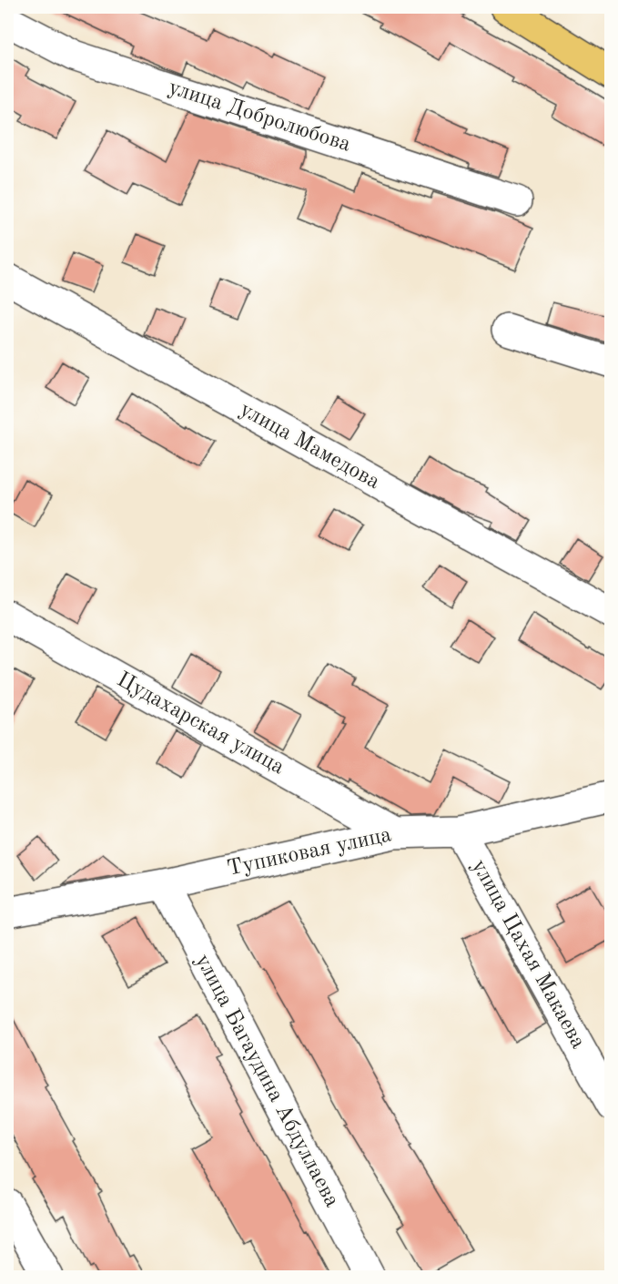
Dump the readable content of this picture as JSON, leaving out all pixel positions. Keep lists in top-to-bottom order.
{
  "streets": {
    "street": [
      "улица Добролюбова",
      "улица Мамедова",
      "Цудахарская улица",
      "Тупиковая улица",
      "улица Цахая Макаева",
      "улица Багаудина Абдуллаева"
    ]
  },
  "crossings": [
    ["Цудахарская улица", "Тупиковая улица"],
    ["Тупиковая улица", "улица Цахая Макаева"],
    ["Тупиковая улица", "улица Багаудина Абдуллаева"]
  ]
}
